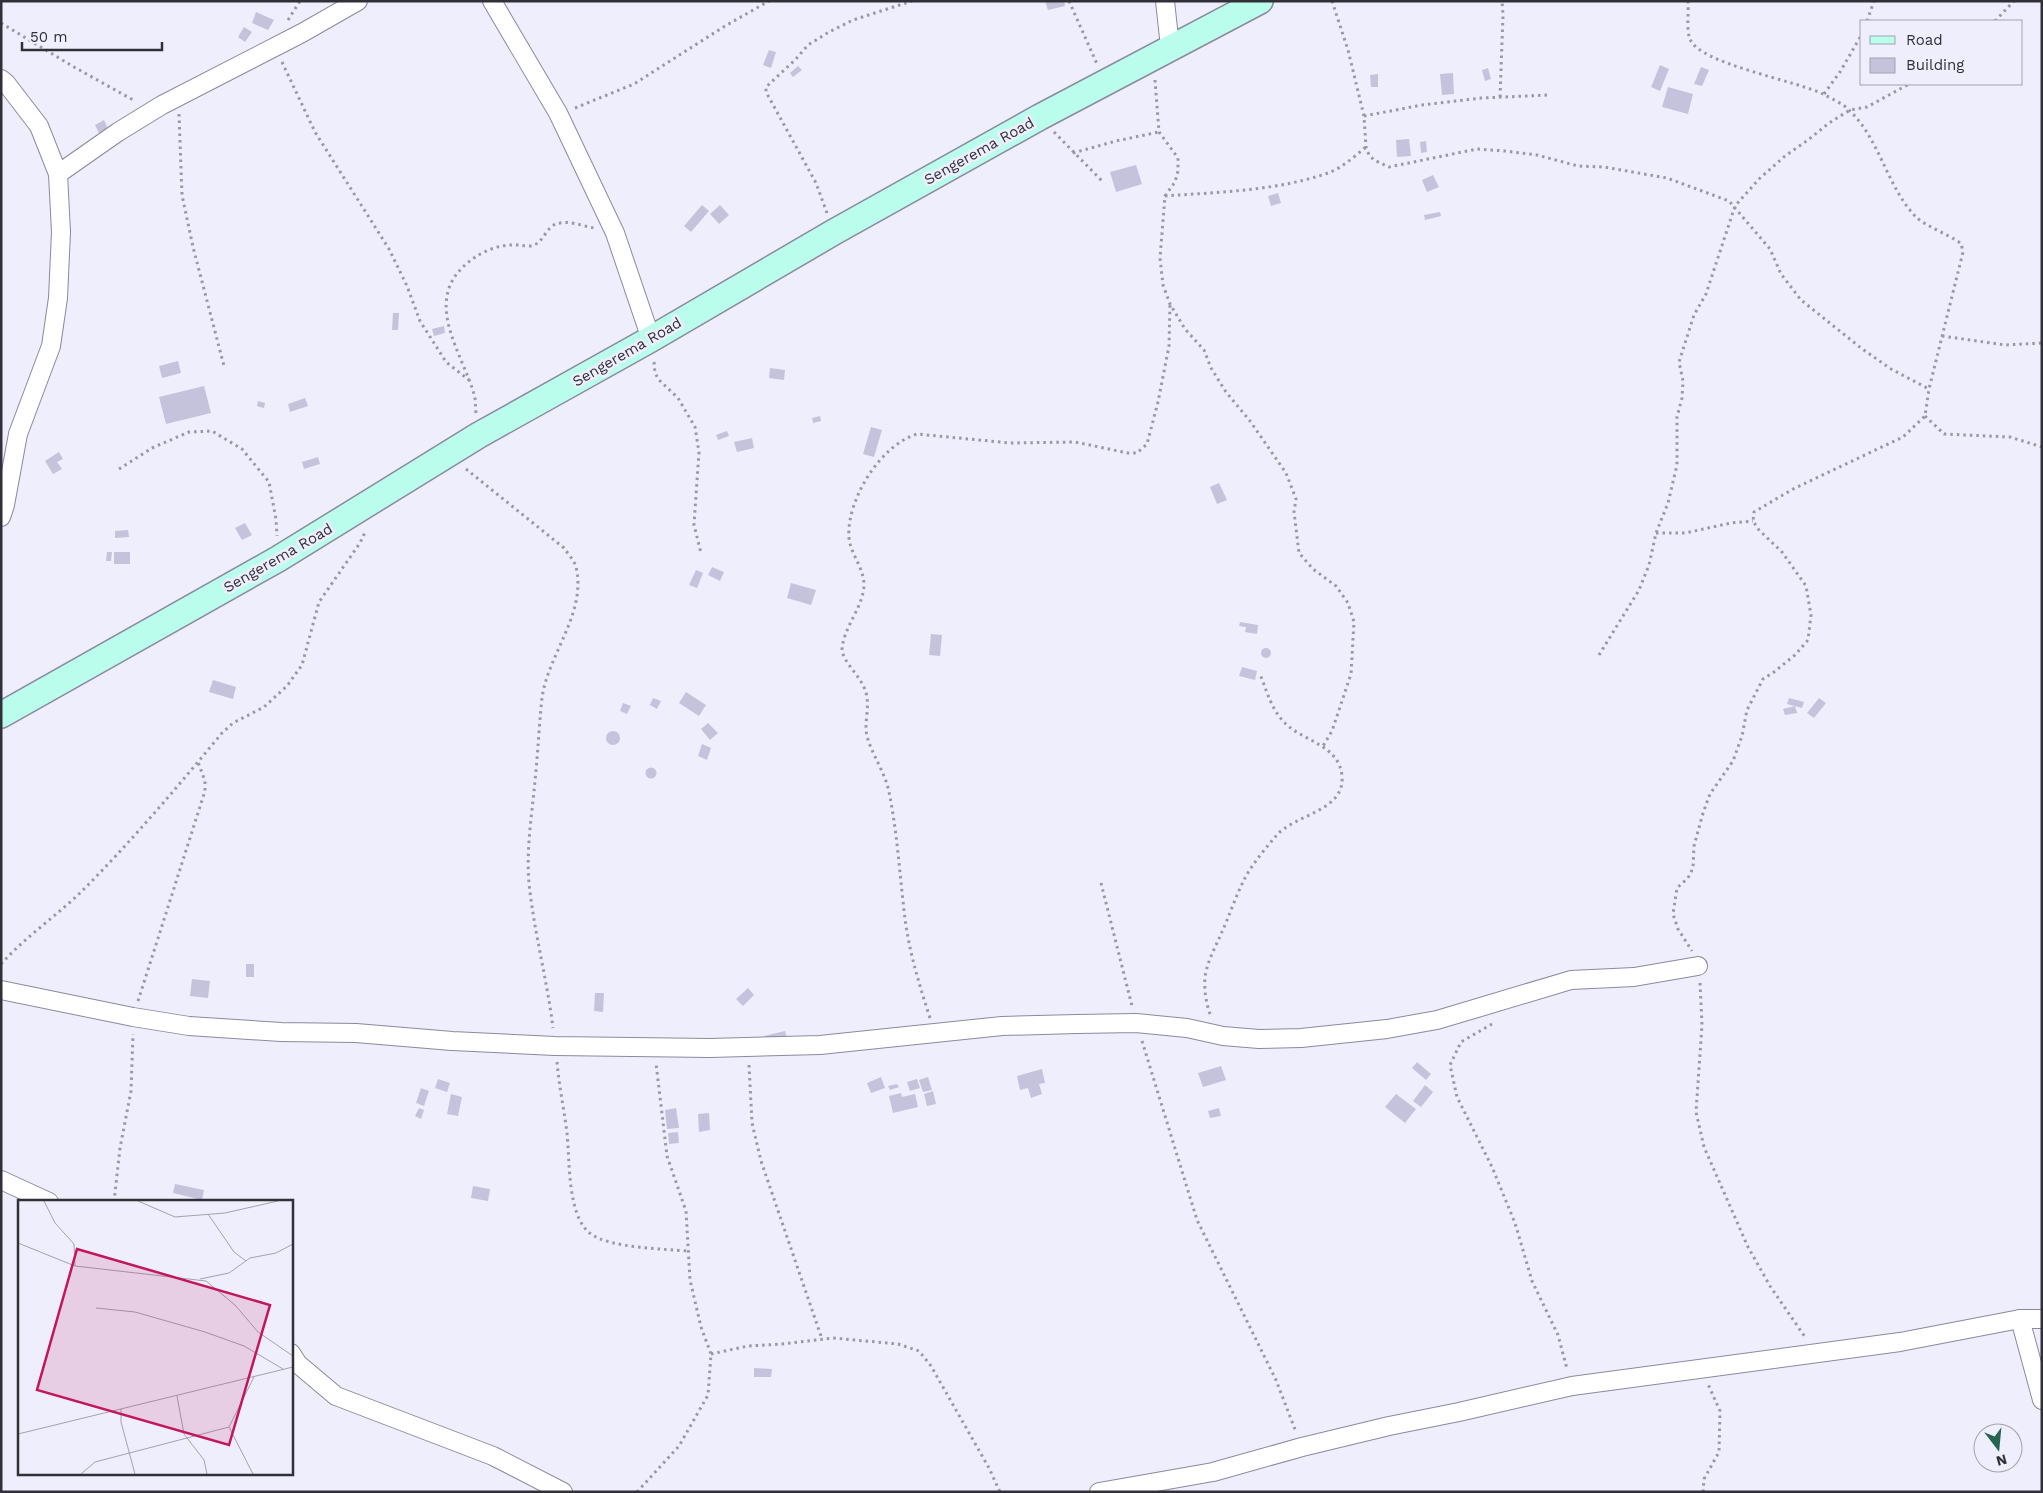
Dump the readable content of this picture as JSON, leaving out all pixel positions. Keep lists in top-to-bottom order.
{
  "streets": {
    "main road": ["Sengerema Road"]
  },
  "legend": ["Road", "Building"],
  "scale_bar": "50 m",
  "north": "bottom"
}
